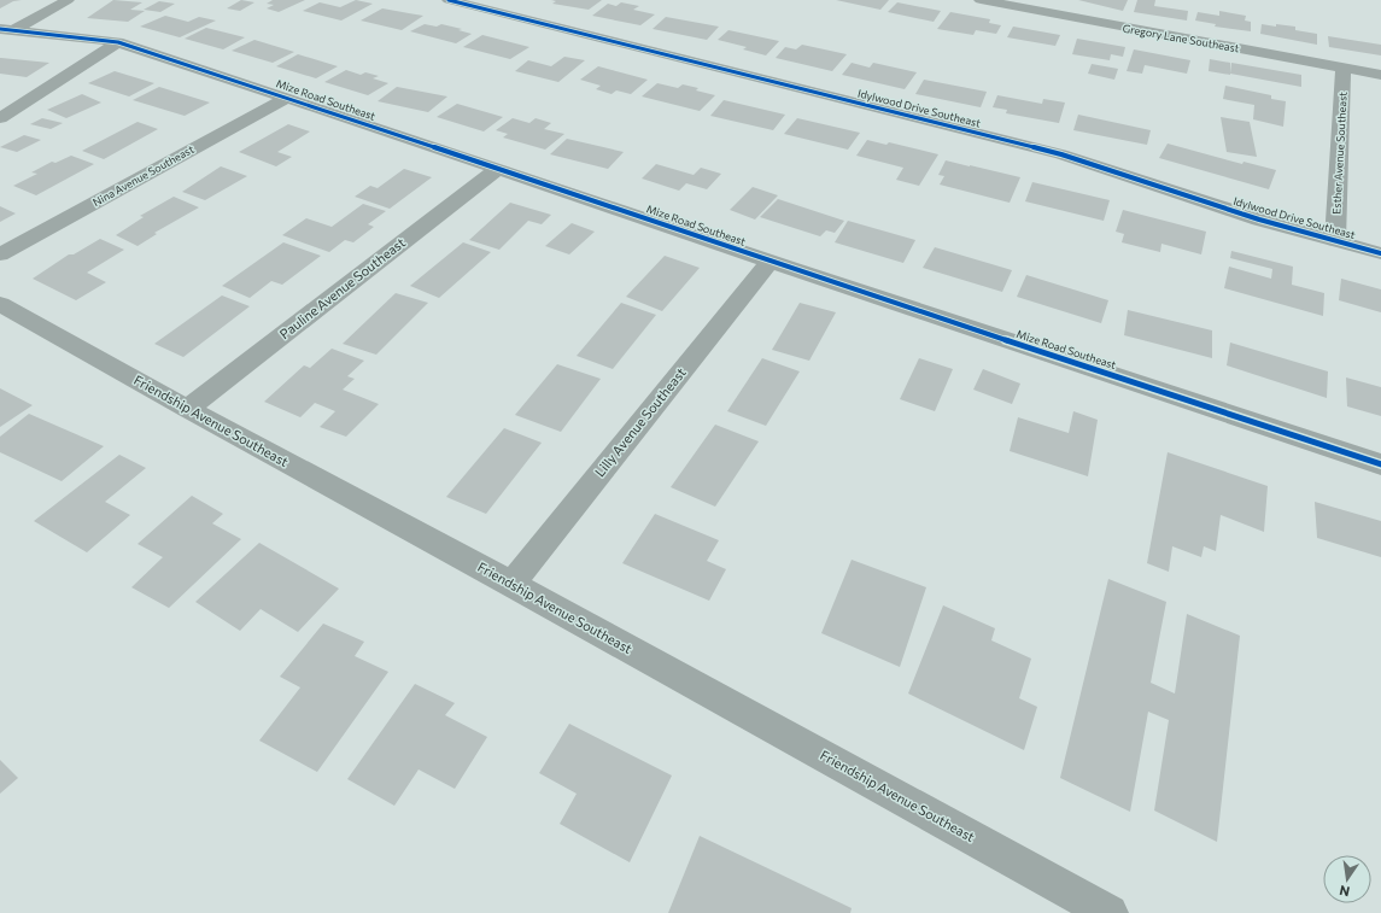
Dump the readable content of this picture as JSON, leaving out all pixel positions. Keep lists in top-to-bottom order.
{
  "streets": {
    "street": [
      "Gregory Lane Southeast",
      "Mize Road Southeast",
      "Idylwood Drive Southeast",
      "Esther Avenue Southeast",
      "Nina Avenue Southeast",
      "Pauline Avenue Southeast",
      "Friendship Avenue Southeast",
      "Lilly Avenue Southeast"
    ]
  },
  "crossings": [
    ["Gregory Lane Southeast", "Esther Avenue Southeast"],
    ["Mize Road Southeast", "Nina Avenue Southeast"],
    ["Mize Road Southeast", "Pauline Avenue Southeast"],
    ["Mize Road Southeast", "Lilly Avenue Southeast"],
    ["Idylwood Drive Southeast", "Esther Avenue Southeast"],
    ["Pauline Avenue Southeast", "Friendship Avenue Southeast"],
    ["Friendship Avenue Southeast", "Lilly Avenue Southeast"]
  ],
  "north": "bottom"
}
